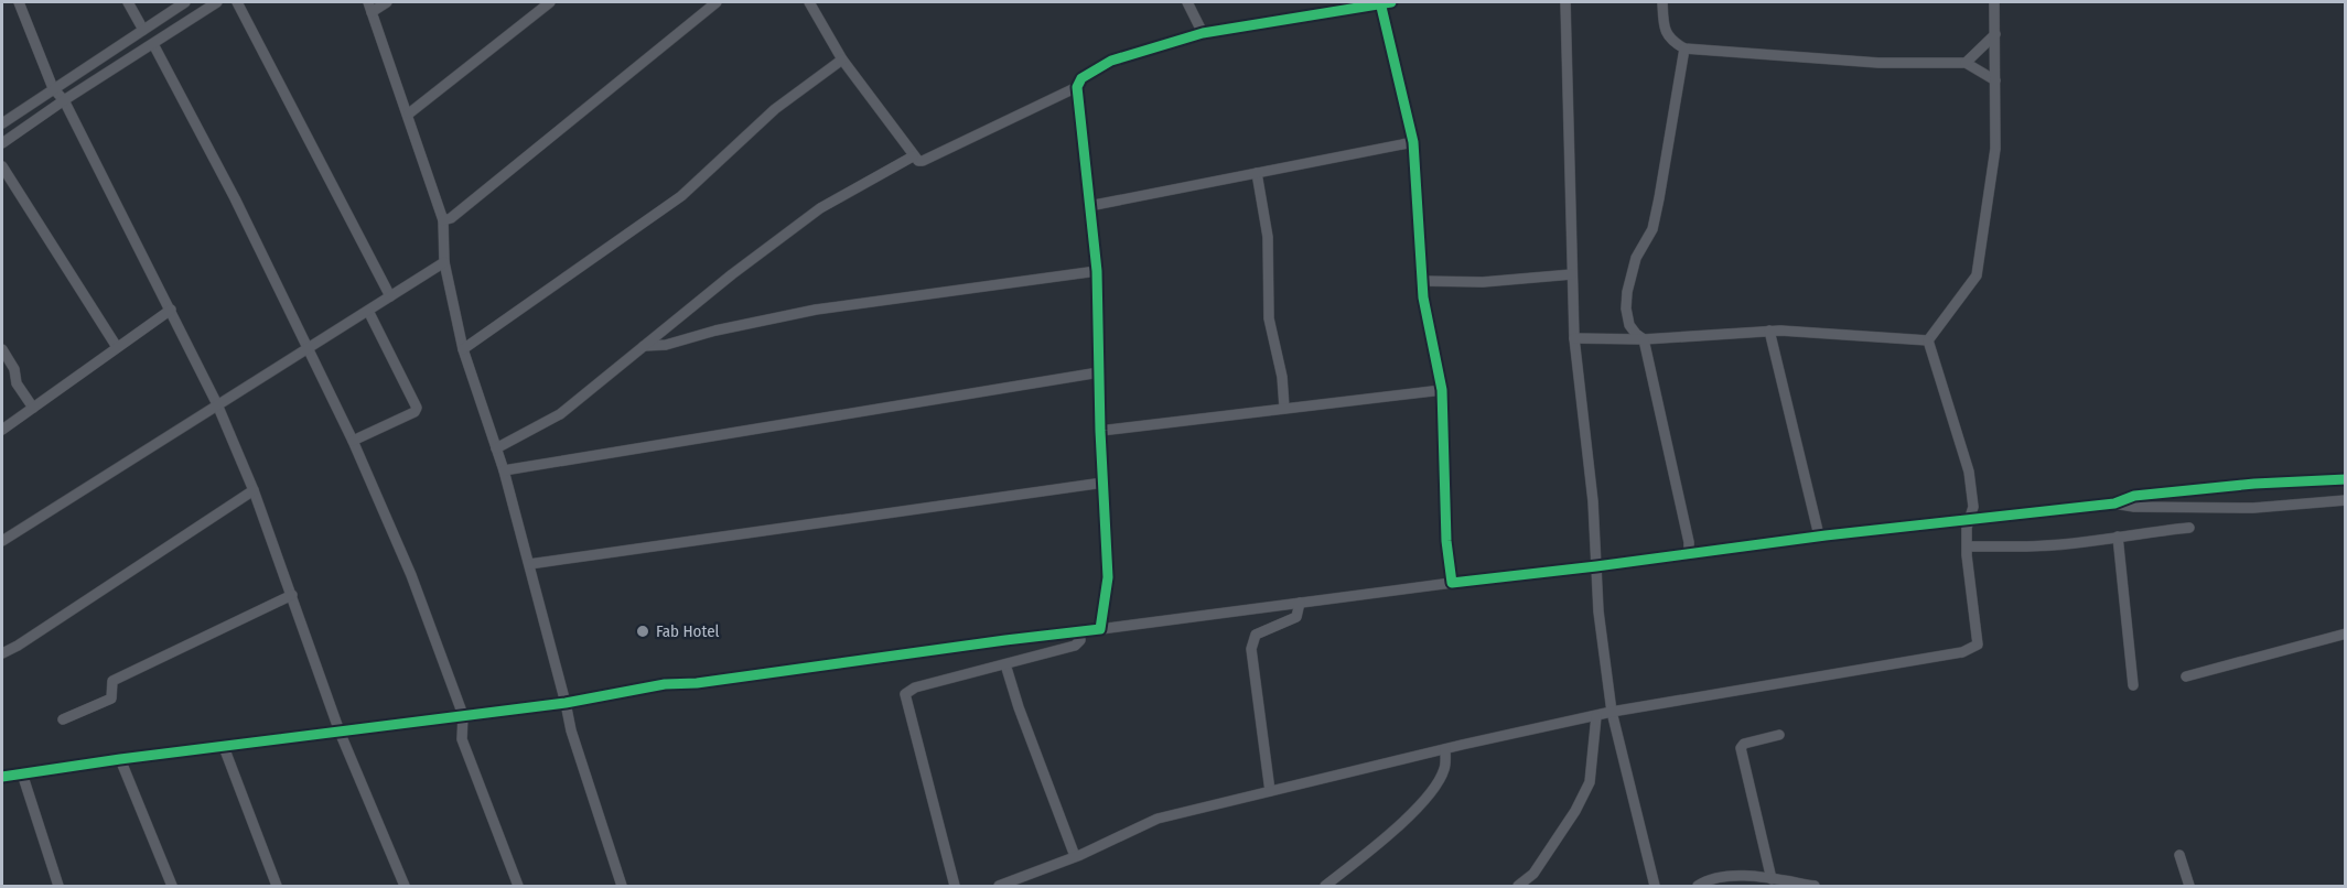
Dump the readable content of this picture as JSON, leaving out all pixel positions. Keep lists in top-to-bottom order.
{
  "places": ["Fab Hotel"]
}
